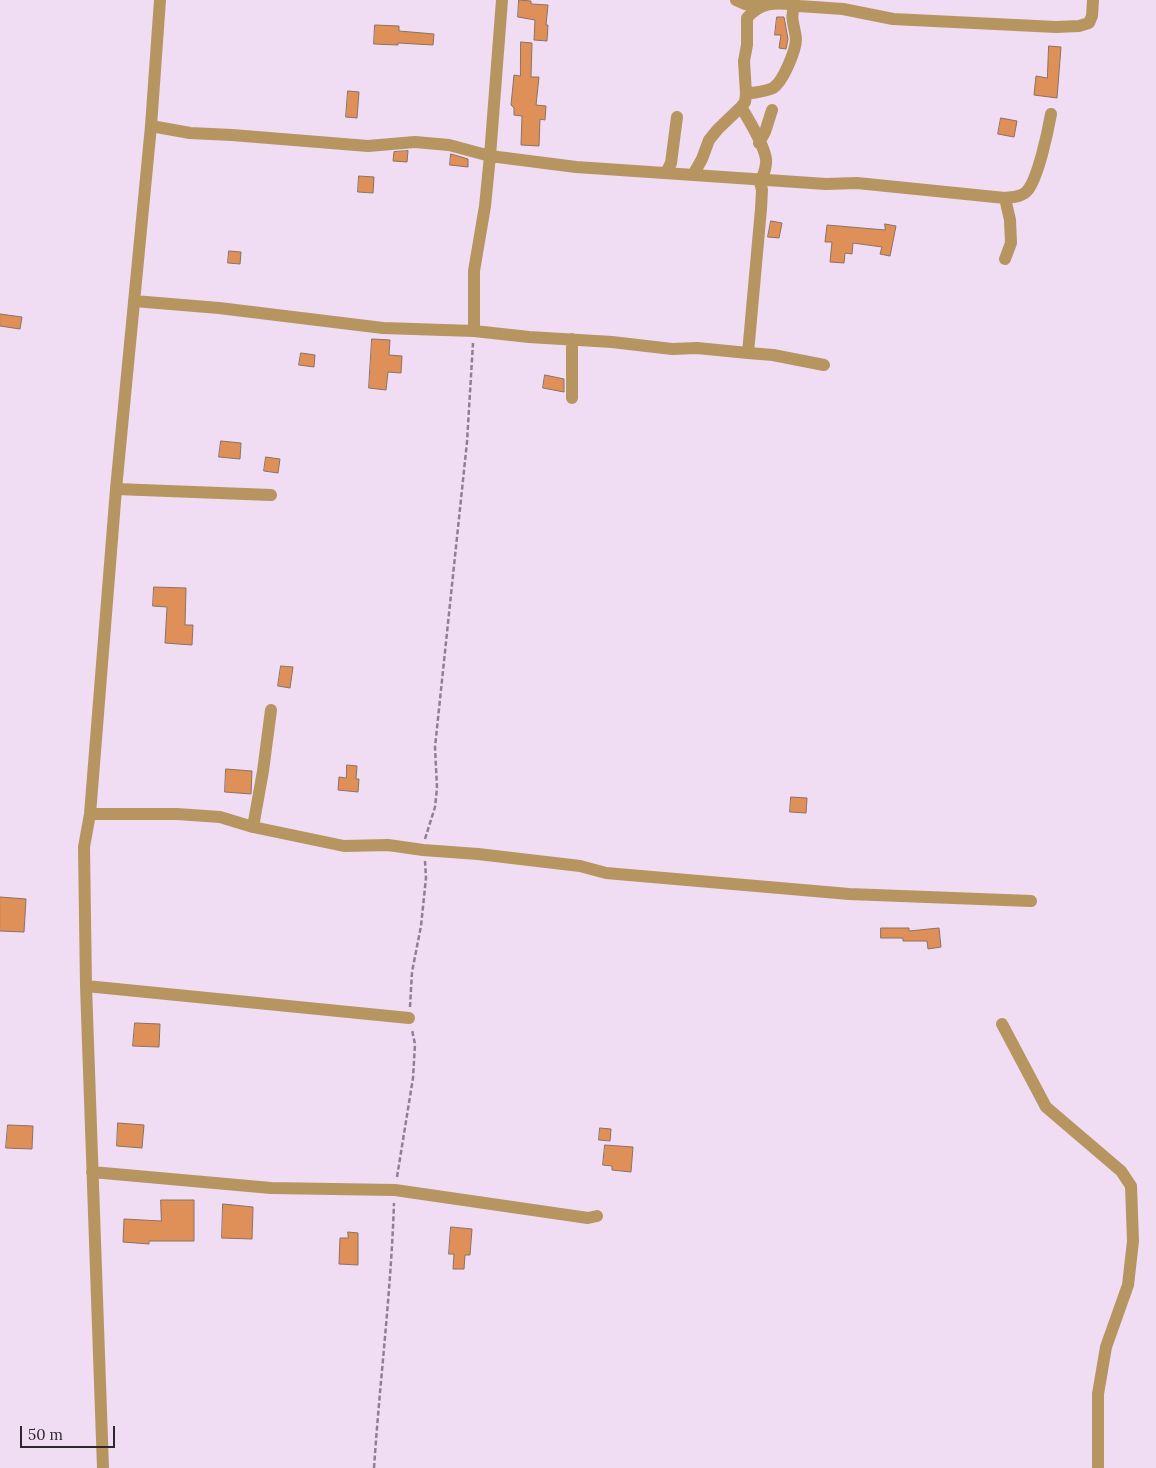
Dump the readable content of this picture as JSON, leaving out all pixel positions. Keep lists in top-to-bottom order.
{
  "scale_bar": "50 m"
}
